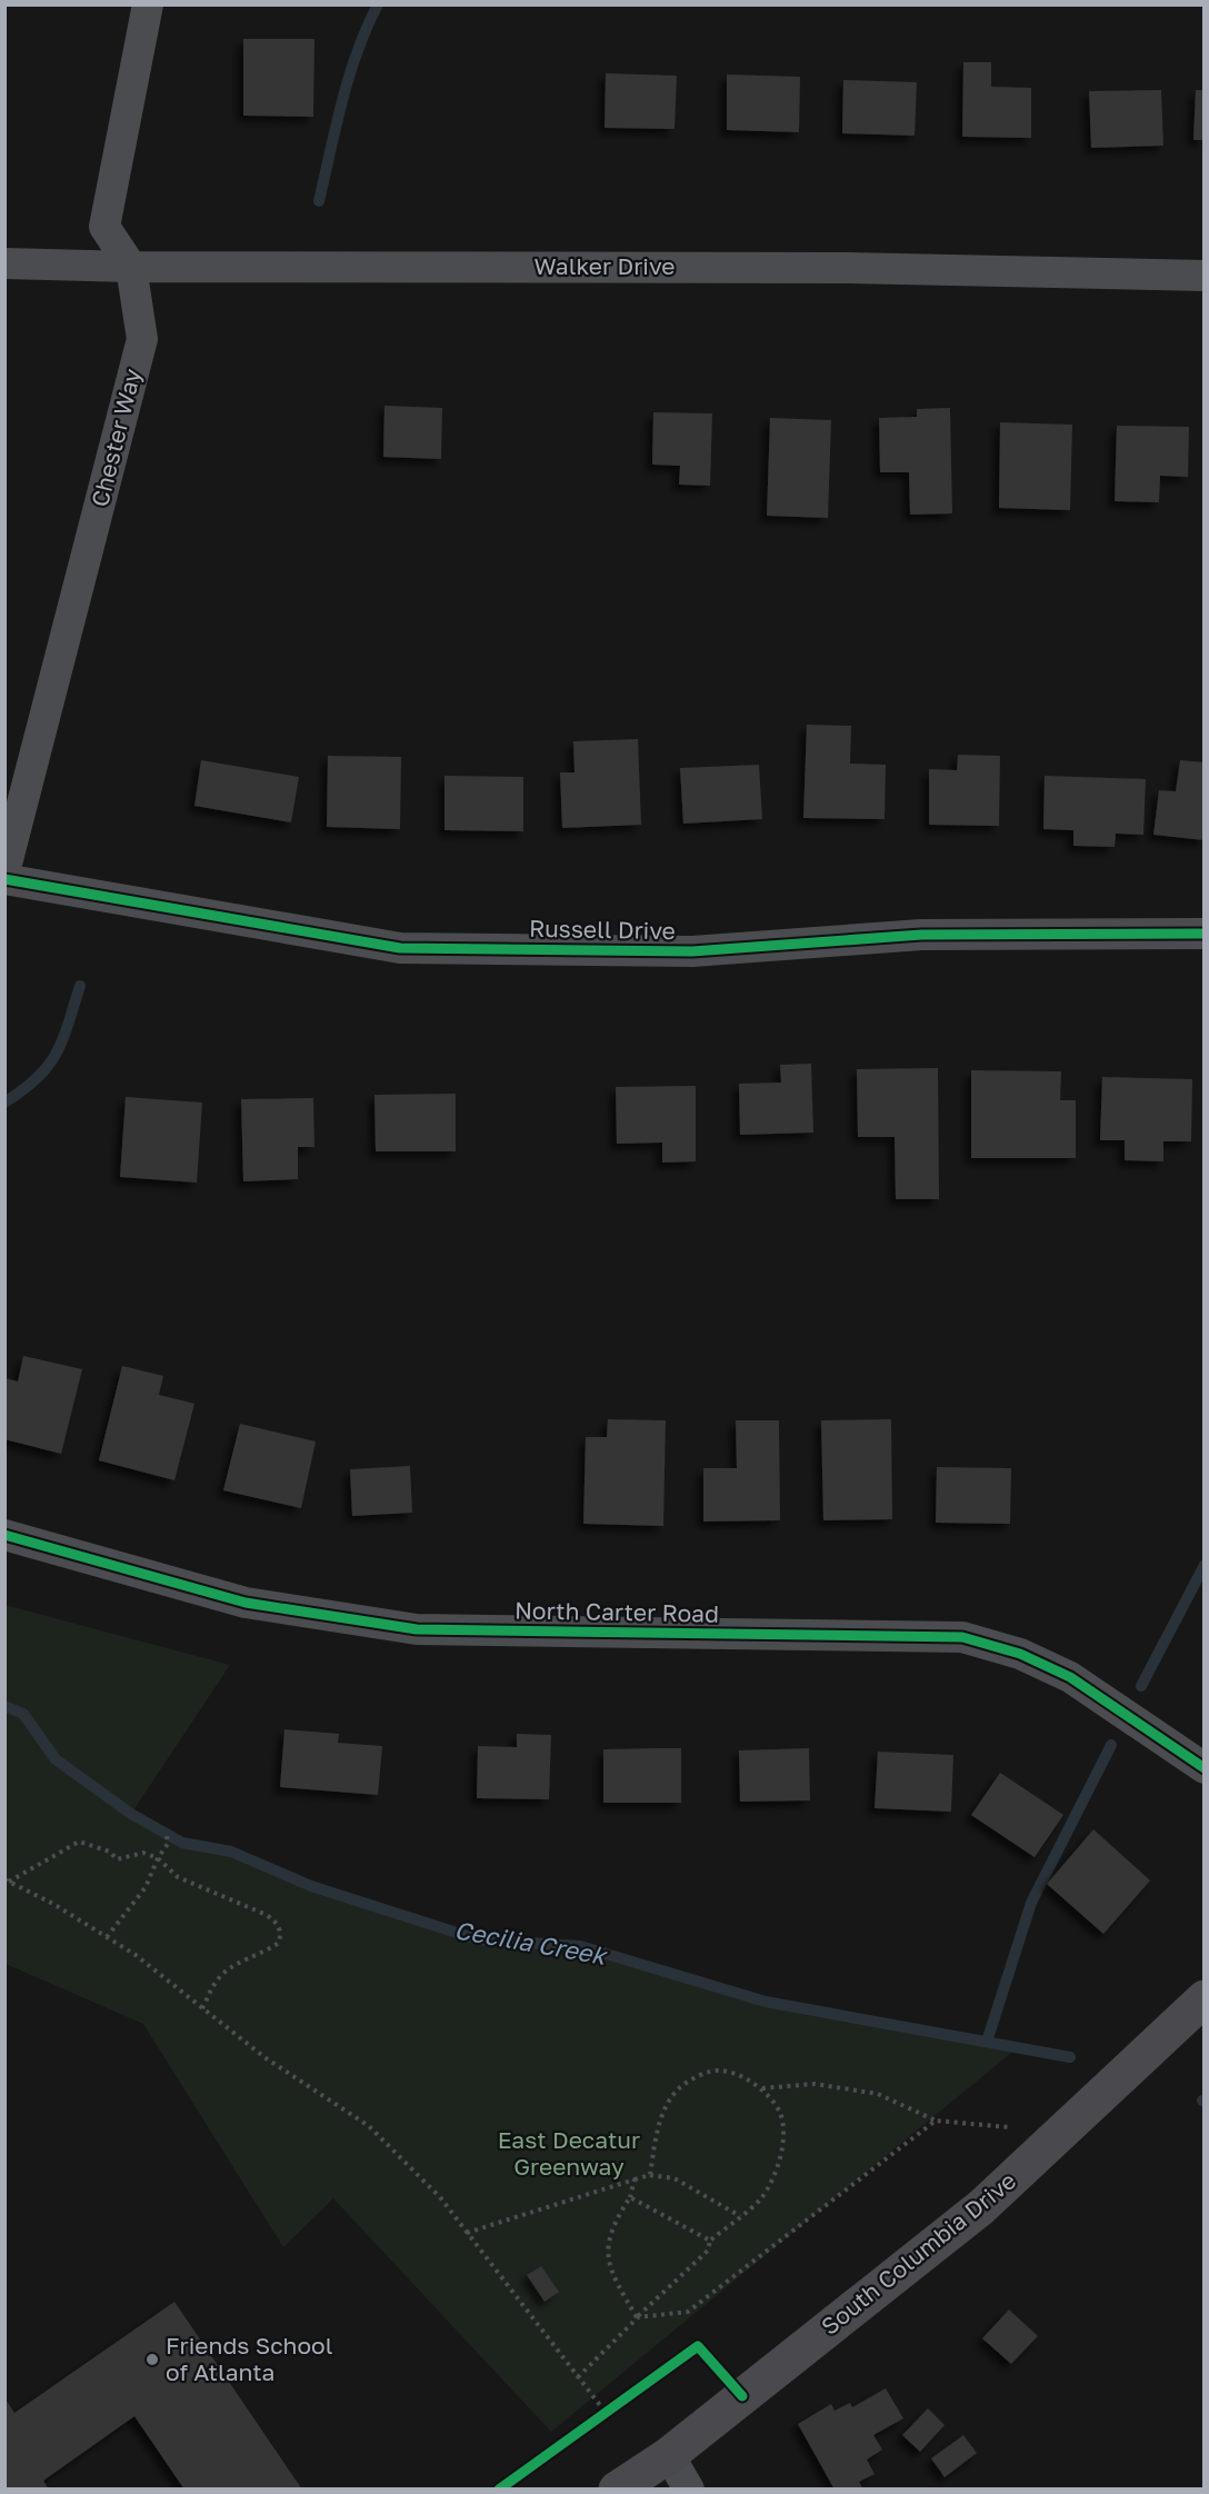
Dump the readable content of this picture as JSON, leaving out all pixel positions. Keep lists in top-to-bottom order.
{
  "streets": {
    "main road": ["South Columbia Drive"],
    "street": [
      "Walker Drive",
      "Chester Way",
      "Russell Drive",
      "North Carter Road"
    ]
  },
  "crossings": [
    ["Walker Drive", "Chester Way"]
  ],
  "water": ["Cecilia Creek"],
  "parks": ["East Decatur Greenway"],
  "places": ["Friends School of Atlanta"]
}
